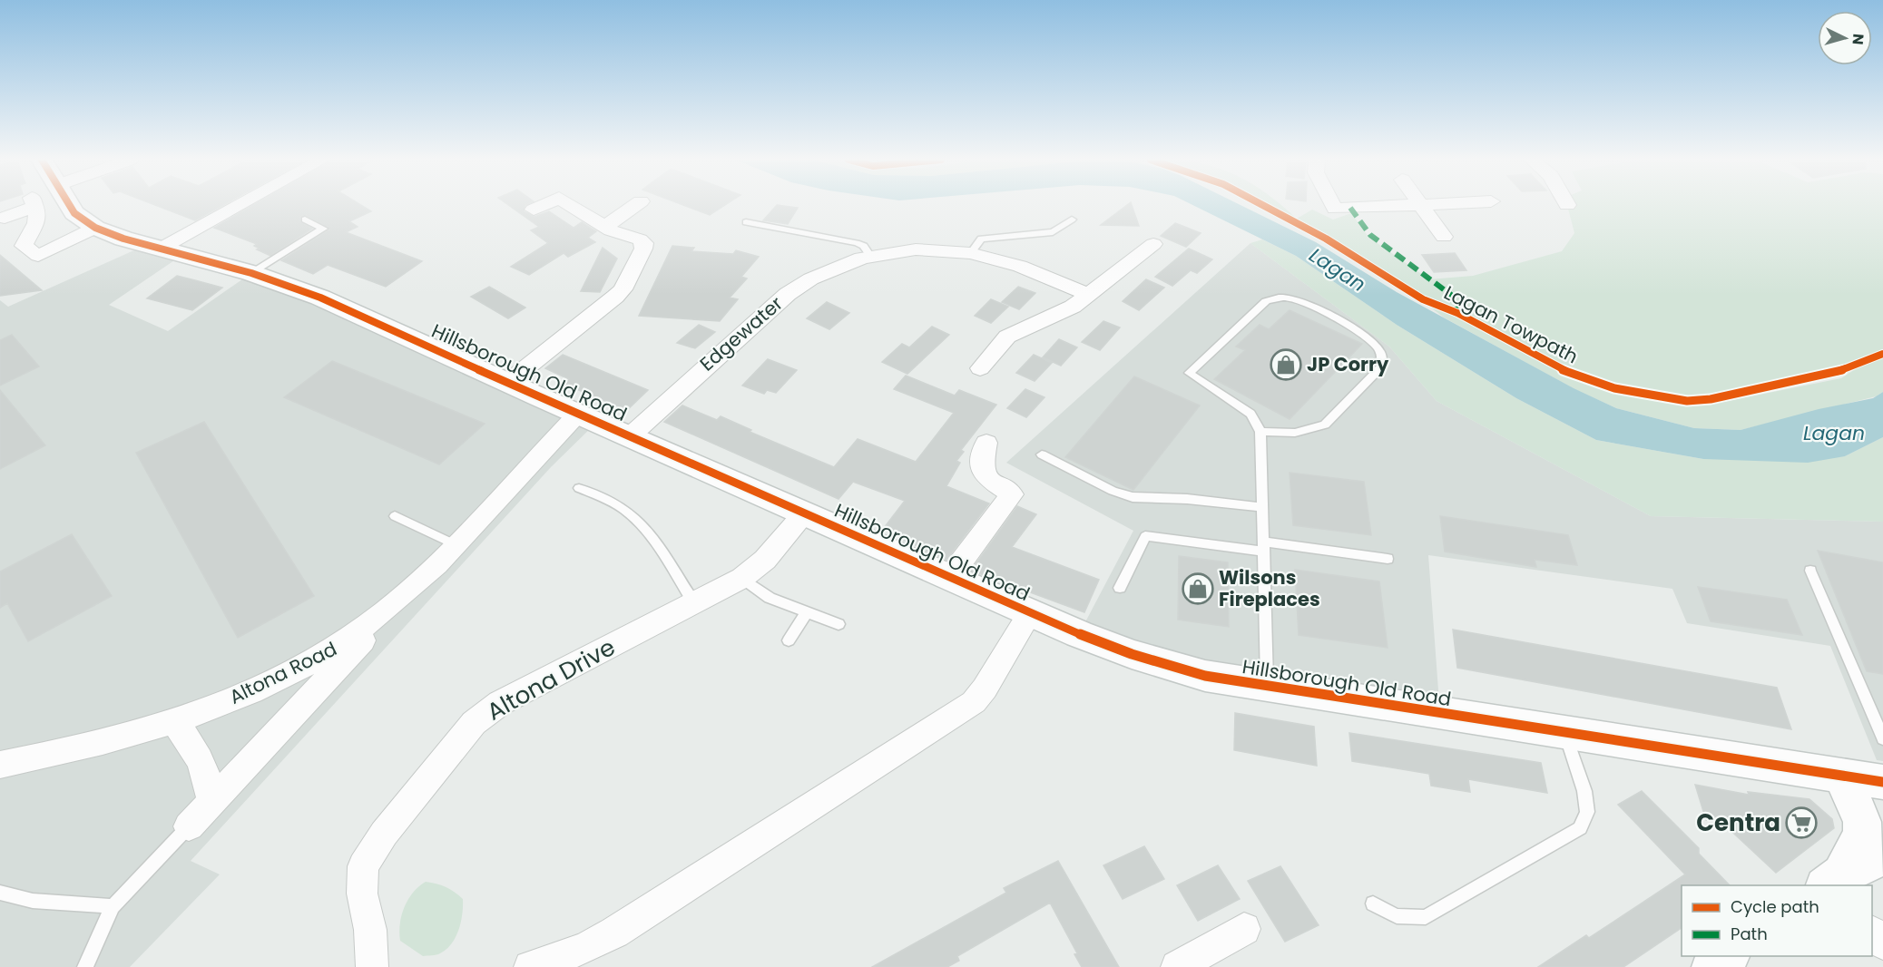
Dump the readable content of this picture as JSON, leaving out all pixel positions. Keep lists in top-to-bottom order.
{
  "streets": {
    "street": [
      "Edgewater",
      "Hillsborough Old Road",
      "Altona Road",
      "Altona Drive"
    ],
    "cycle path": ["Lagan Towpath"]
  },
  "crossings": [
    ["Edgewater", "Hillsborough Old Road"],
    ["Hillsborough Old Road", "Altona Road"],
    ["Hillsborough Old Road", "Altona Drive"]
  ],
  "water": ["Lagan"],
  "places": {
    "shop": ["JP Corry", "Wilsons Fireplaces"],
    "supermarket": ["Centra"]
  },
  "legend": ["Cycle path", "Path"],
  "north": "right"
}
